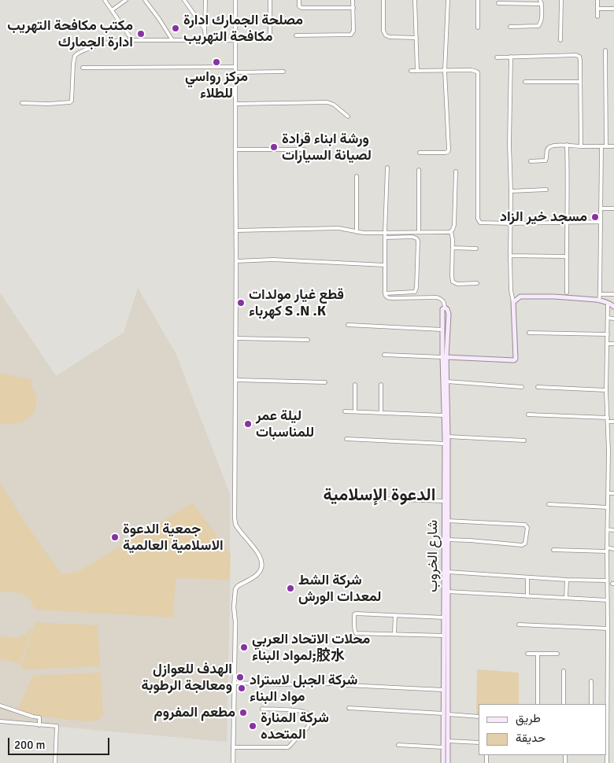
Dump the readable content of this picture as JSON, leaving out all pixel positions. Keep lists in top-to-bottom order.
{
  "streets": {
    "main road": ["شارع الخروب"]
  },
  "districts": ["الدعوة الإسلامية"],
  "places": [
    "مصلحة الجمارك ادارة مكافحة التهريب",
    "مكتب مكافحة التهريب ادارة الجمارك",
    "مركز رواسي للطلاء",
    "ورشة ابناء قرادة لصيانة السيارات",
    "مسجد خير الزاد",
    "قطع غيار مولدات كهرباء S .N .K",
    "ليلة عمر للمناسبات",
    "جمعية الدعوة الاسلامية العالمية",
    "شركة الشط لمعدات الورش",
    "محلات الاتحاد العربي لمواد البناء;胶水",
    "الهدف للعوازل ومعالجة الرطوبة",
    "شركة الجبل لاستراد مواد البناء",
    "مطعم المفروم",
    "شركة المنارة المتحده"
  ],
  "legend": ["طريق", "حديقة"],
  "scale_bar": "200 m"
}
